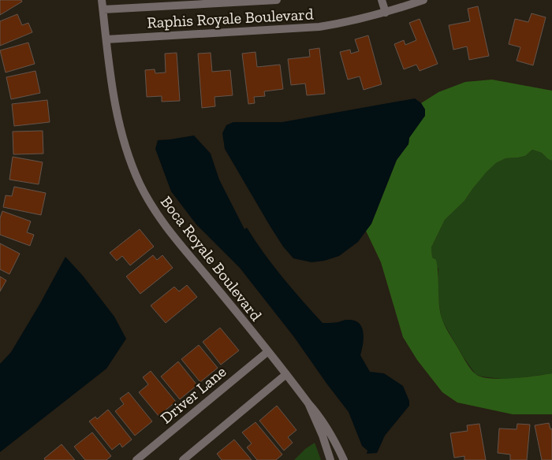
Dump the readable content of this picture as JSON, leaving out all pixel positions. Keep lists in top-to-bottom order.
{
  "streets": {
    "street": ["Raphis Royale Boulevard", "Boca Royale Boulevard", "Driver Lane"]
  },
  "crossings": [
    ["Raphis Royale Boulevard", "Boca Royale Boulevard"],
    ["Boca Royale Boulevard", "Driver Lane"]
  ]
}
